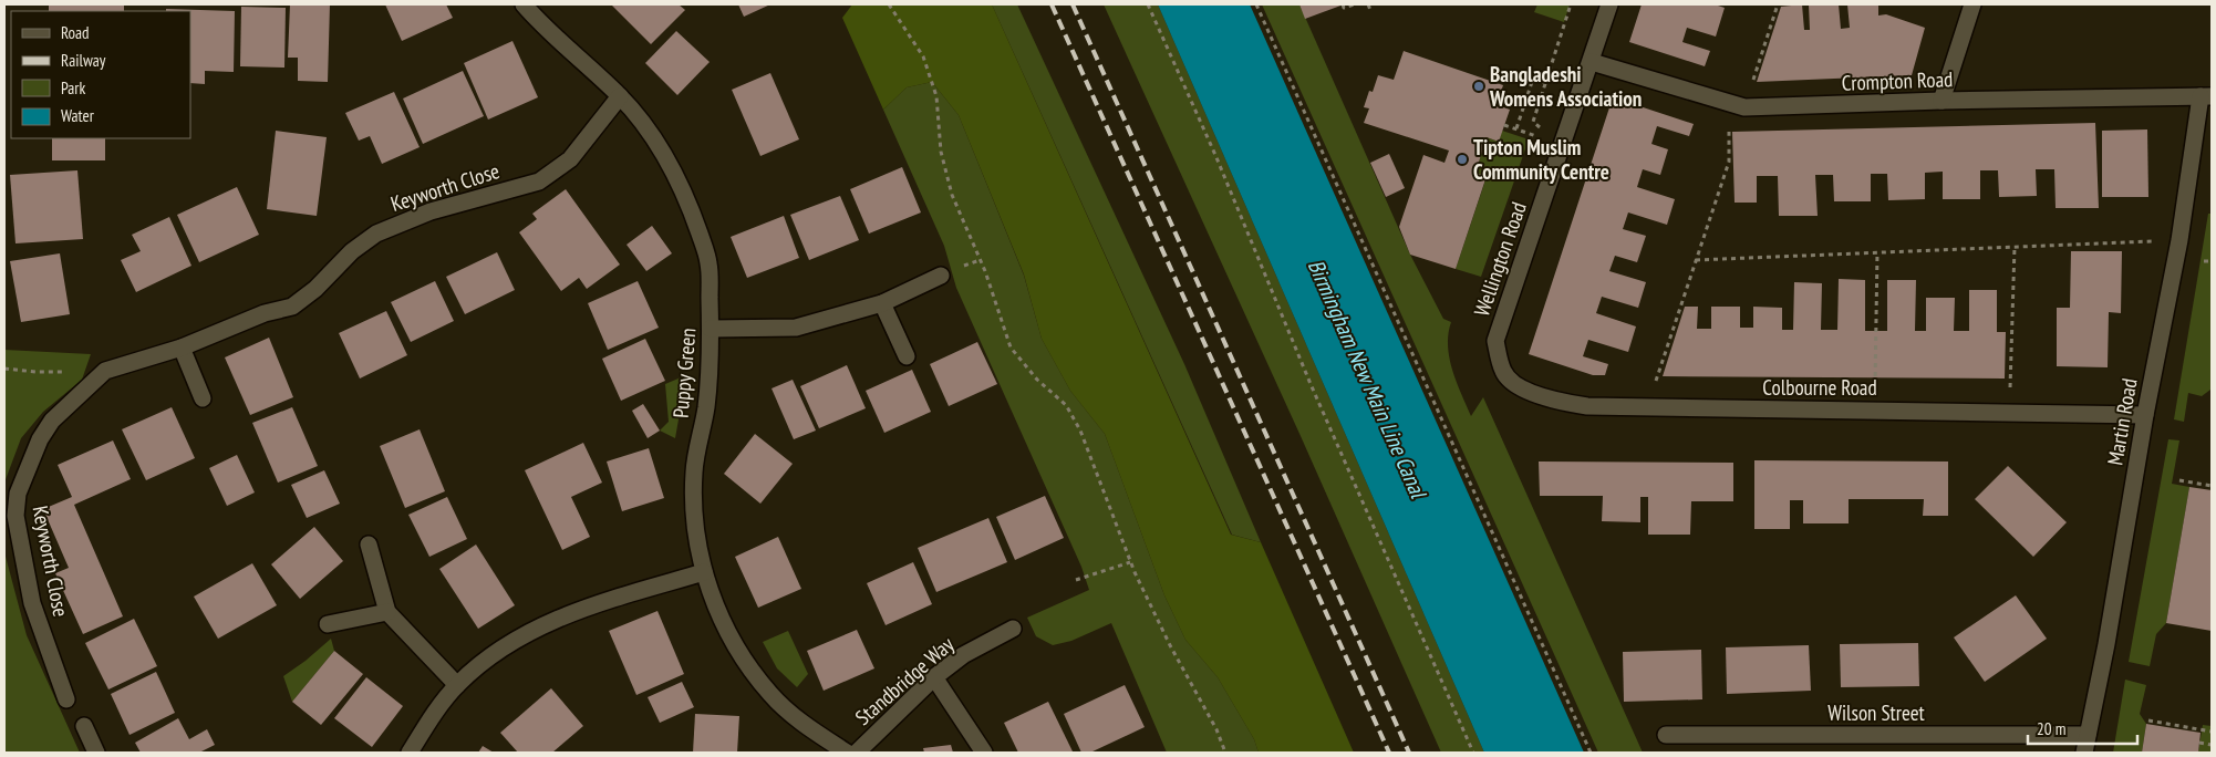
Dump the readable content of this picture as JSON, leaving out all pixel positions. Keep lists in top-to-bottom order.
{
  "streets": {
    "street": [
      "Crompton Road",
      "Keyworth Close",
      "Wellington Road",
      "Puppy Green",
      "Colbourne Road",
      "Martin Road",
      "Standbridge Way",
      "Wilson Street"
    ]
  },
  "crossings": [
    ["Crompton Road", "Wellington Road"],
    ["Crompton Road", "Martin Road"],
    ["Keyworth Close", "Puppy Green"],
    ["Wellington Road", "Colbourne Road"],
    ["Colbourne Road", "Martin Road"],
    ["Martin Road", "Wilson Street"]
  ],
  "water": ["Birmingham New Main Line Canal"],
  "places": ["Bangladeshi Womens Association", "Tipton Muslim Community Centre"],
  "legend": [
    "Road",
    "Railway",
    "Park",
    "Water"
  ],
  "scale_bar": "20 m"
}
